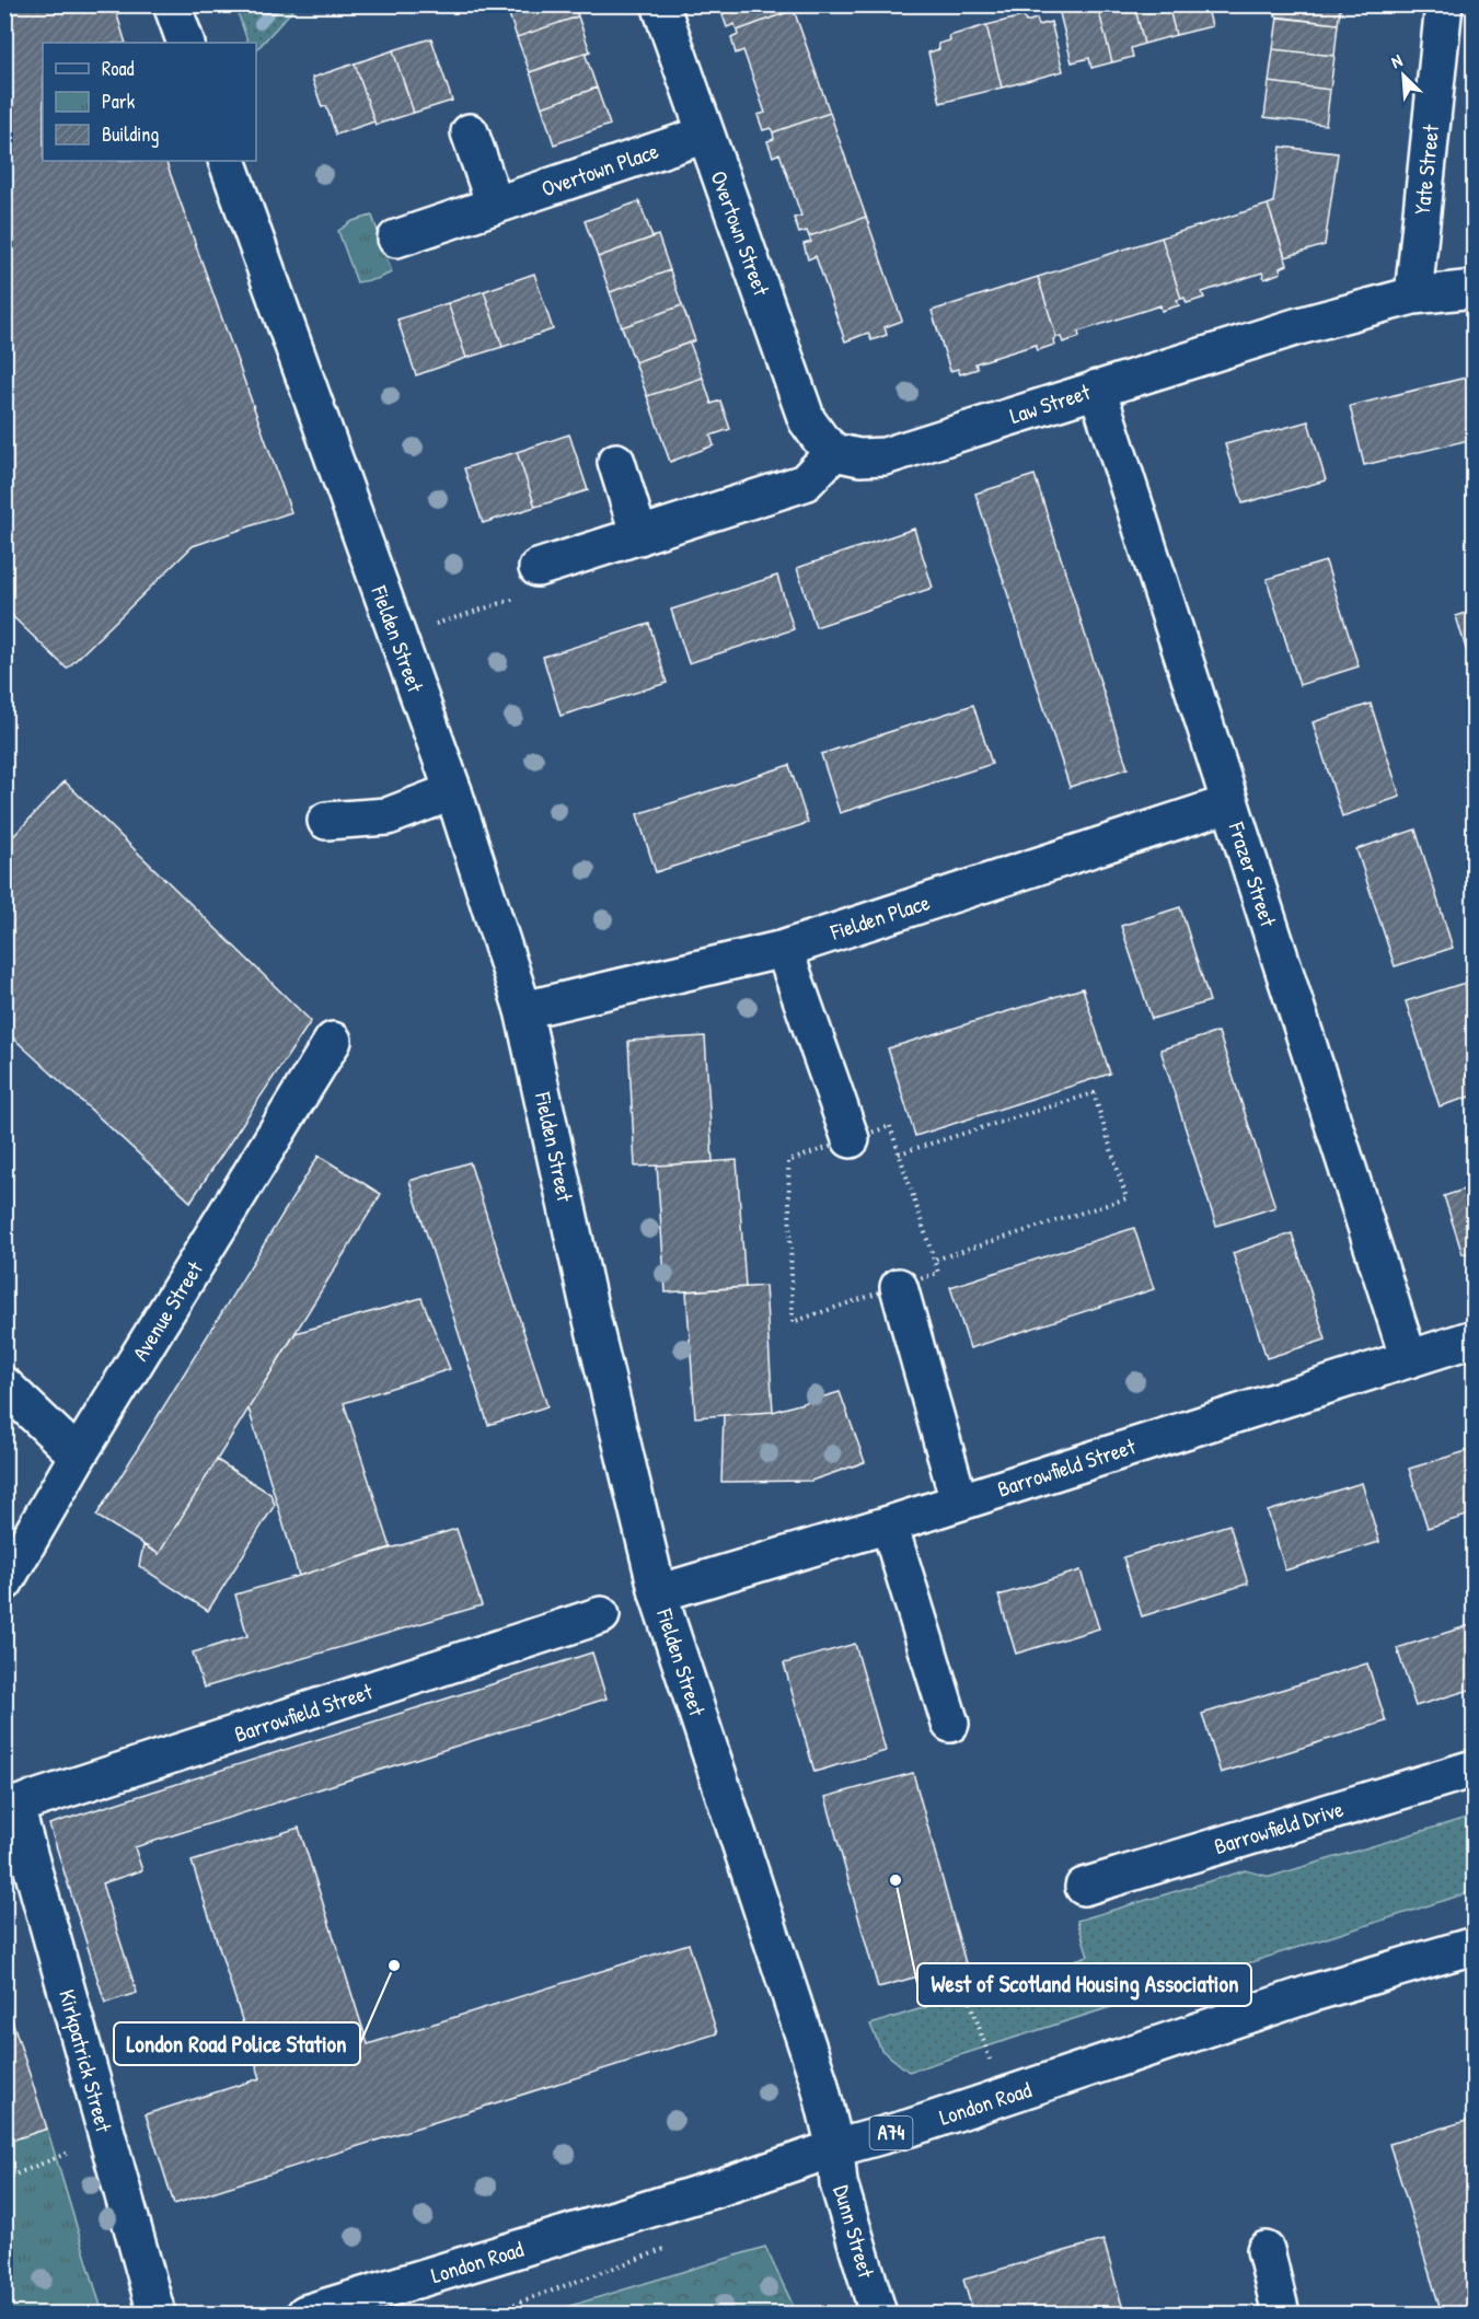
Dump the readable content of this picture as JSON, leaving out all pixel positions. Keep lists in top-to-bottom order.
{
  "streets": {
    "street": [
      "Overtown Place",
      "Yate Street",
      "Overtown Street",
      "Law Street",
      "Fielden Street",
      "Frazer Street",
      "Fielden Place",
      "Avenue Street",
      "Barrowfield Street",
      "Barrowfield Drive",
      "Kirkpatrick Street",
      "London Road",
      "A74",
      "Dunn Street"
    ]
  },
  "crossings": [
    ["Overtown Place", "Overtown Street"],
    ["Yate Street", "Law Street"],
    ["Overtown Street", "Law Street"],
    ["Law Street", "Frazer Street"],
    ["Fielden Street", "Fielden Place"],
    ["Fielden Street", "Barrowfield Street"],
    ["Fielden Street", "London Road"],
    ["Fielden Street", "Dunn Street"],
    ["Frazer Street", "Fielden Place"],
    ["Frazer Street", "Barrowfield Street"],
    ["Barrowfield Street", "Kirkpatrick Street"],
    ["London Road", "Dunn Street"]
  ],
  "places": ["West of Scotland Housing Association", "London Road Police Station"],
  "legend": ["Road", "Park", "Building"],
  "north": "top left"
}
